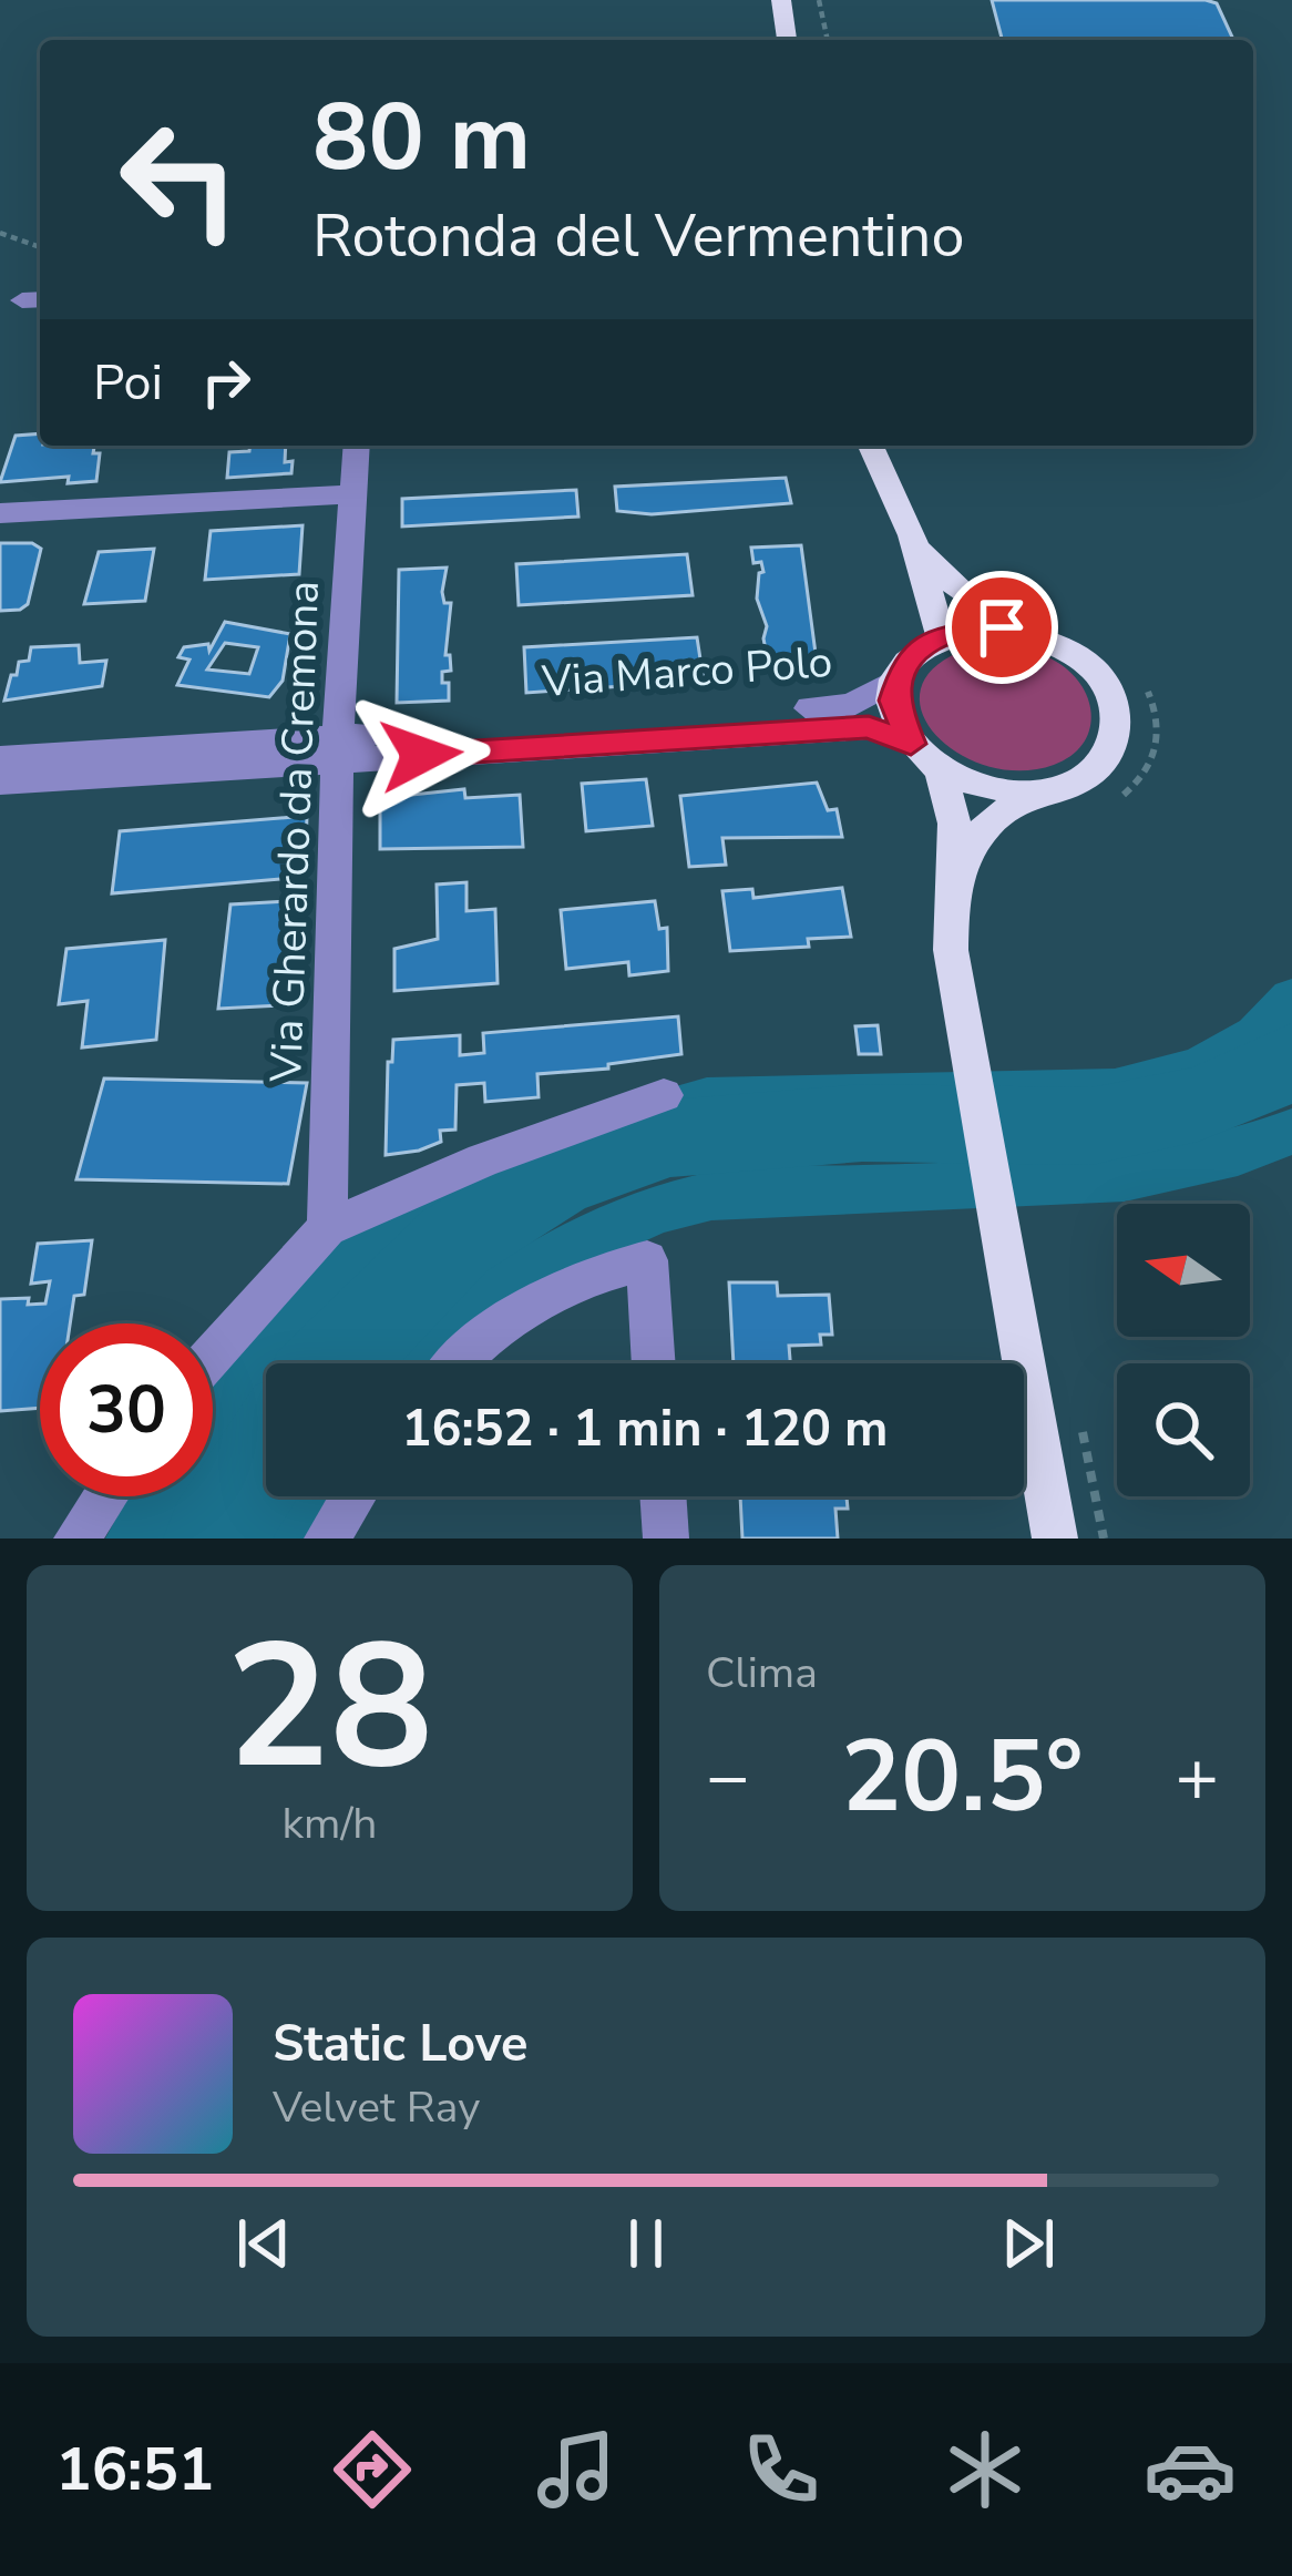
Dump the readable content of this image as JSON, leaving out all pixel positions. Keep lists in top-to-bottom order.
{
  "streets": {
    "street": ["Via Marco Polo", "Via Gherardo da Cremona"]
  },
  "crossings": [
    ["Via Marco Polo", "Via Gherardo da Cremona"]
  ],
  "north": "left",
  "page": {
    "turn": ["80 m", "Rotonda del Vermentino"],
    "then": "Poi",
    "limit": "30",
    "trip": "16:52 · 1 min · 120 m",
    "tile": [
      ["28", "km/h"],
      "Clima"
    ],
    "heat": ["−", "20.5°", "+"],
    "song": ["Static Love", "Velvet Ray"],
    "tabs": "16:51"
  }
}
